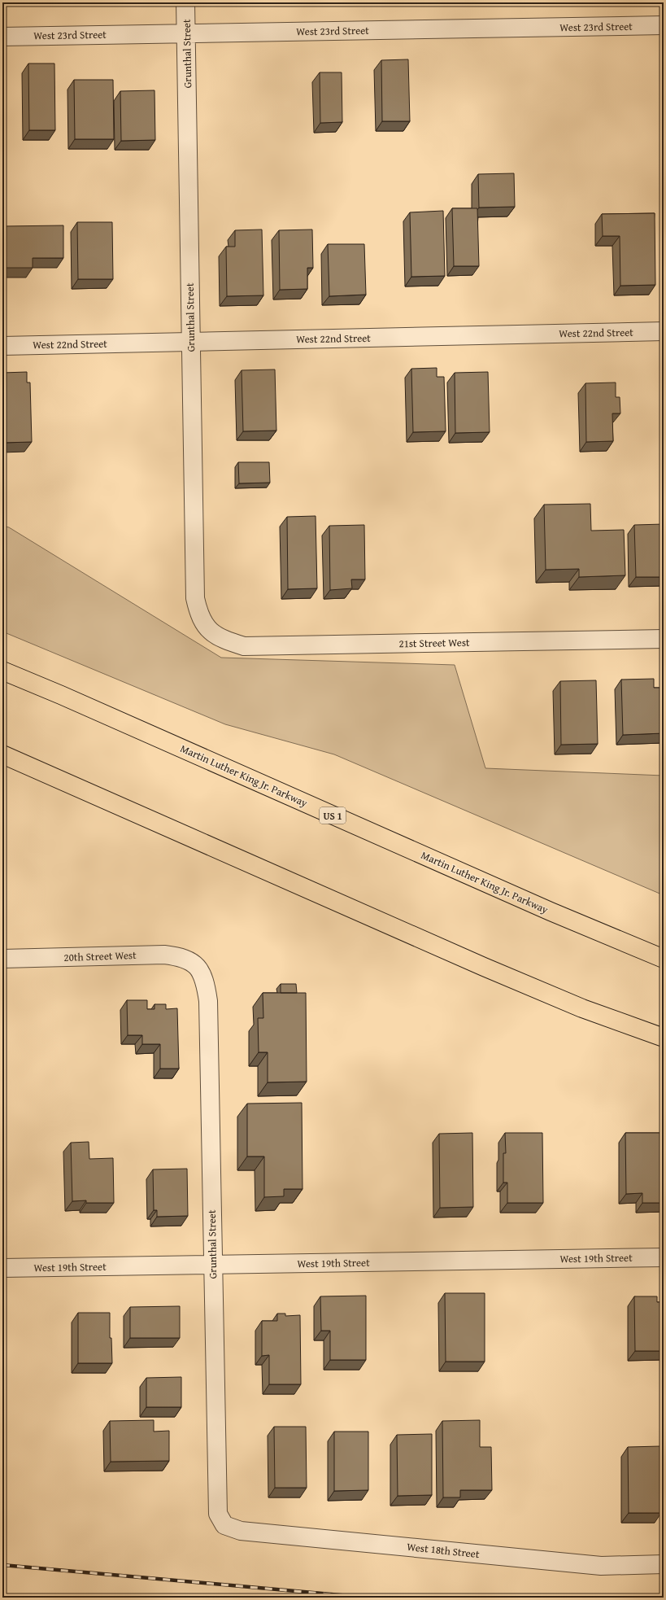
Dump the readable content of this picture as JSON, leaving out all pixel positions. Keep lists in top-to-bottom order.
{
  "streets": {
    "highway": ["Martin Luther King Jr. Parkway", "US 1"],
    "street": [
      "West 23rd Street",
      "Grunthal Street",
      "West 22nd Street",
      "21st Street West",
      "20th Street West",
      "West 19th Street",
      "West 18th Street"
    ]
  },
  "crossings": [
    ["West 23rd Street", "Grunthal Street"],
    ["Grunthal Street", "West 22nd Street"],
    ["Grunthal Street", "21st Street West"],
    ["Grunthal Street", "20th Street West"],
    ["Grunthal Street", "West 19th Street"],
    ["Grunthal Street", "West 18th Street"]
  ]
}
